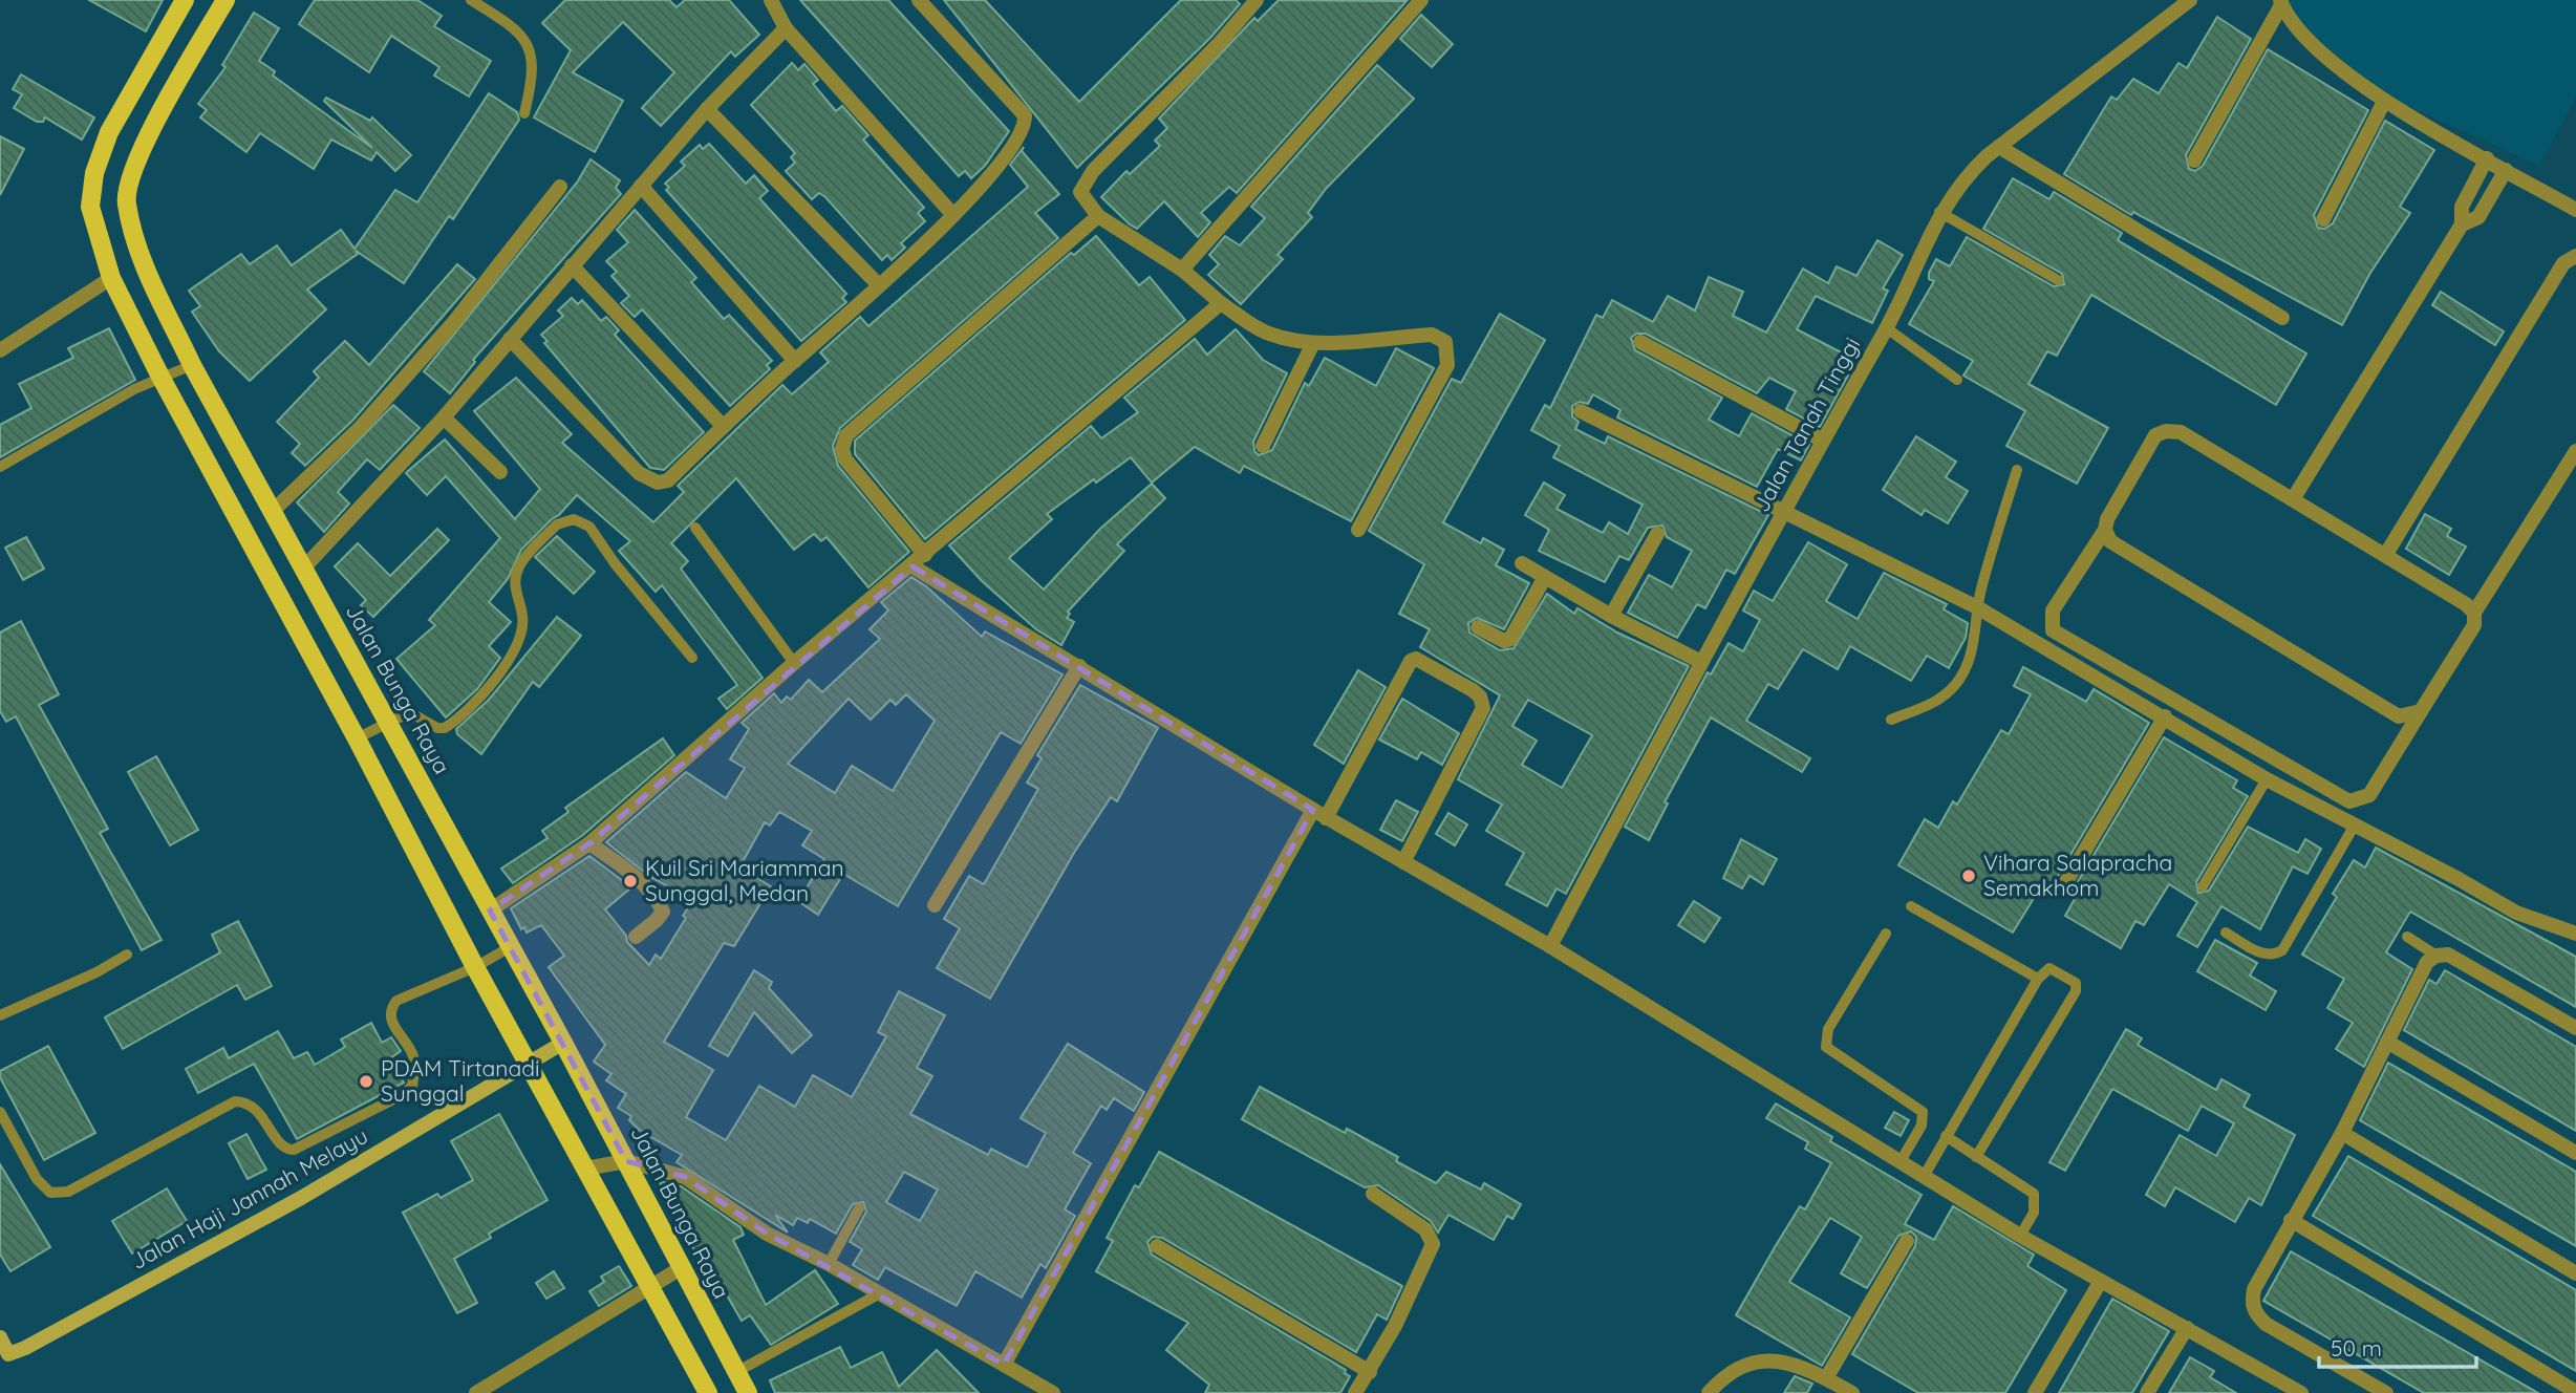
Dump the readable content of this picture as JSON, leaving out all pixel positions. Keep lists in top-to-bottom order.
{
  "streets": {
    "main road": ["Jalan Bunga Raya", "Jalan Haji Jannah Melayu"],
    "street": ["Jalan Tanah Tinggi"]
  },
  "crossings": [
    ["Jalan Bunga Raya", "Jalan Haji Jannah Melayu"]
  ],
  "places": ["Vihara Salapracha Semakhom", "Kuil Sri Mariamman Sunggal, Medan", "PDAM Tirtanadi Sunggal"],
  "scale_bar": "50 m"
}
